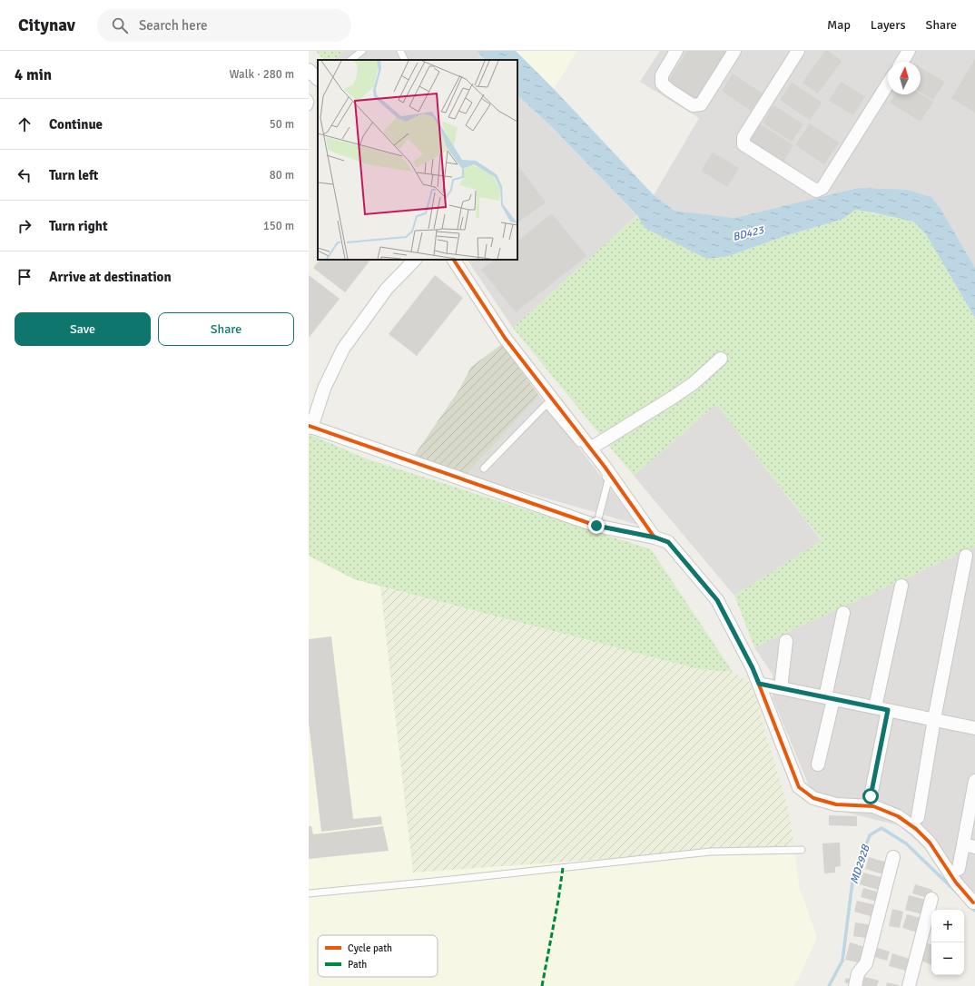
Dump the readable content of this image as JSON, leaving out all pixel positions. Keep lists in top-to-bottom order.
{
  "water": ["BD423", "MD292B"],
  "legend": ["Cycle path", "Path"],
  "north": "top",
  "page": {
    "header": "Citynav",
    "search": "Search here",
    "nav": ["Map", "Layers", "Share"],
    "heading": ["4 min", "Walk · 280 m"],
    "list": [
      ["Continue", "50 m"],
      ["Turn left", "80 m"],
      ["Turn right", "150 m"],
      "Arrive at destination"
    ],
    "buttons": ["Save", "Share"],
    "map_buttons": ["+", "−"]
  }
}
